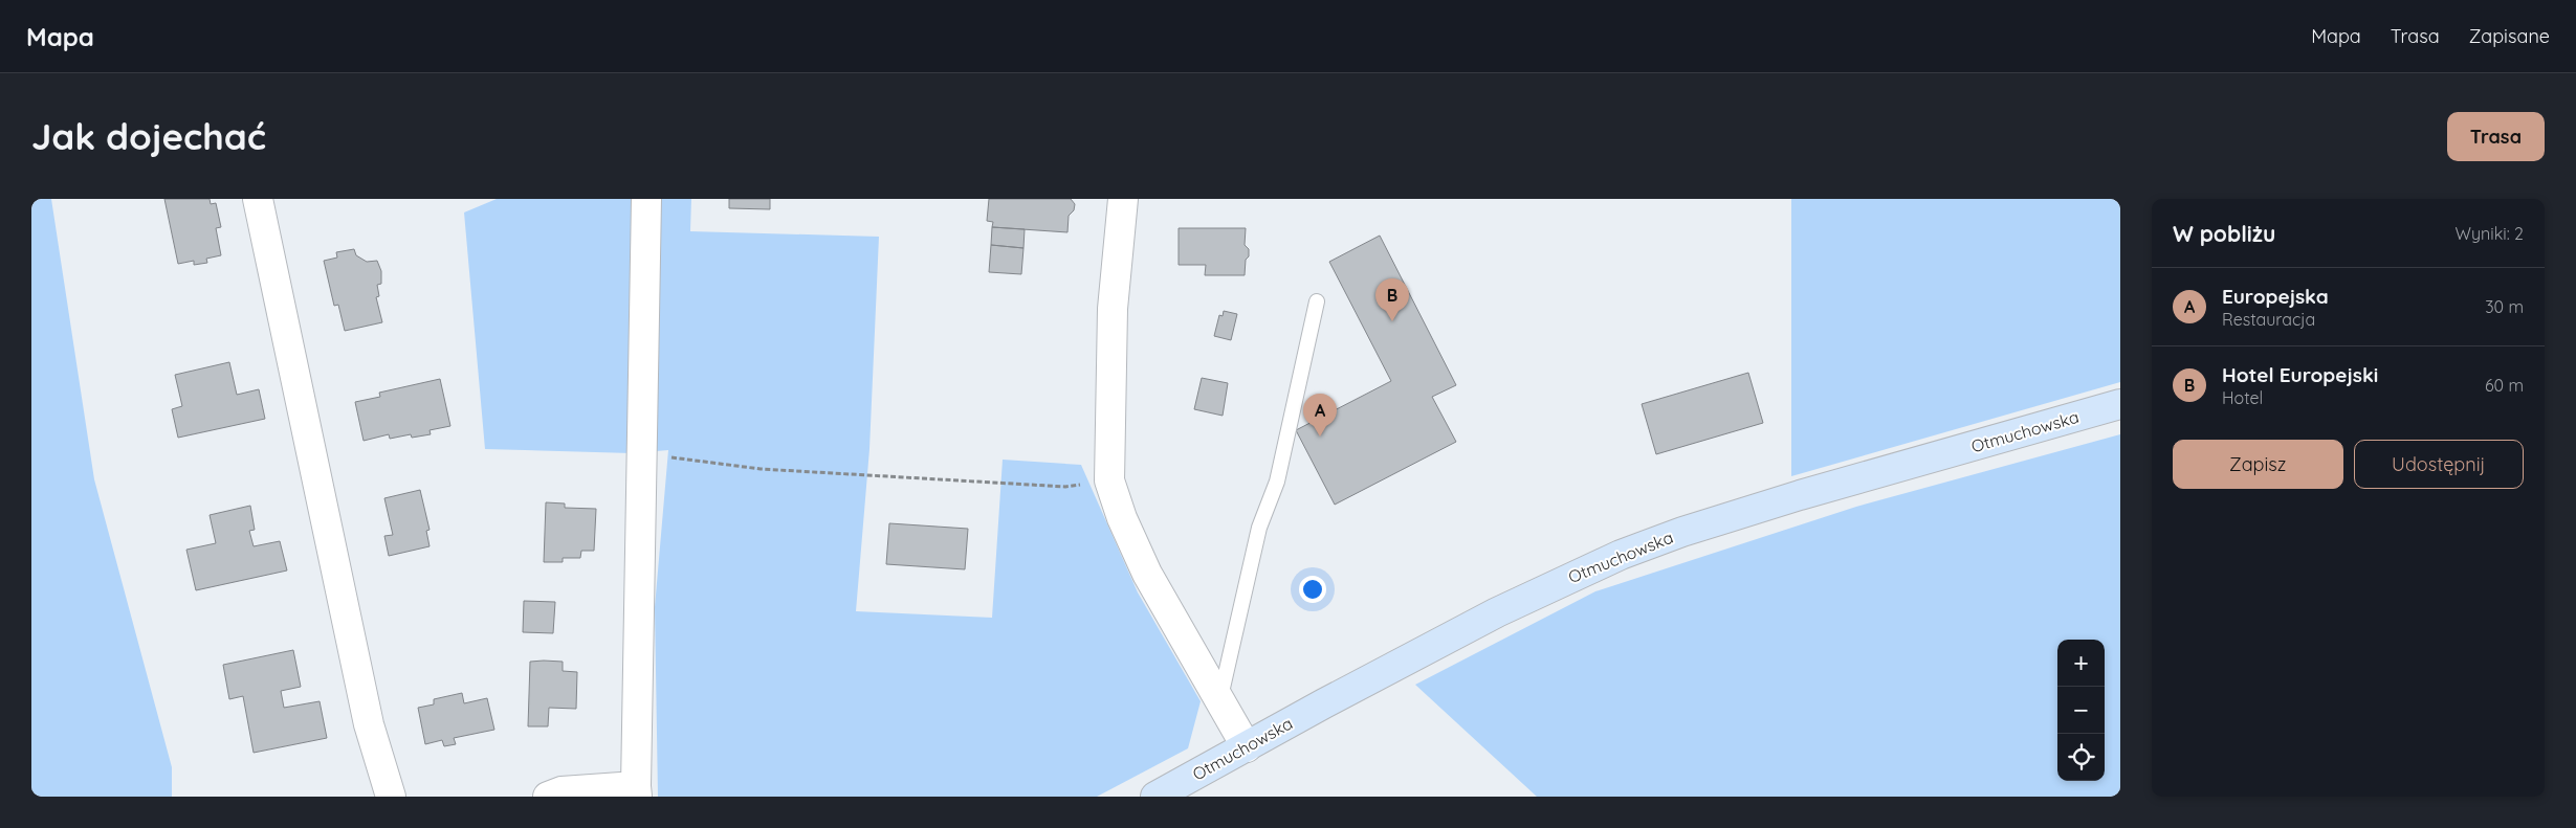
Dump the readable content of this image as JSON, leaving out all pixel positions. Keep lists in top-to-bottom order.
{
  "streets": {
    "main road": ["Otmuchowska"]
  },
  "page": {
    "header": "Mapa",
    "nav": ["Mapa", "Trasa", "Zapisane"],
    "buttons": [
      "Trasa",
      ["Zapisz", "Udostępnij"]
    ],
    "title": "Jak dojechać",
    "heading": ["W pobliżu", "Wyniki: 2"],
    "list": [
      {
        "mark": "A",
        "name": "Europejska",
        "note": "Restauracja",
        "value": "30 m"
      },
      {
        "mark": "B",
        "name": "Hotel Europejski",
        "note": "Hotel",
        "value": "60 m"
      }
    ],
    "pins": ["B", "A"],
    "map_buttons": ["+", "−"]
  }
}
